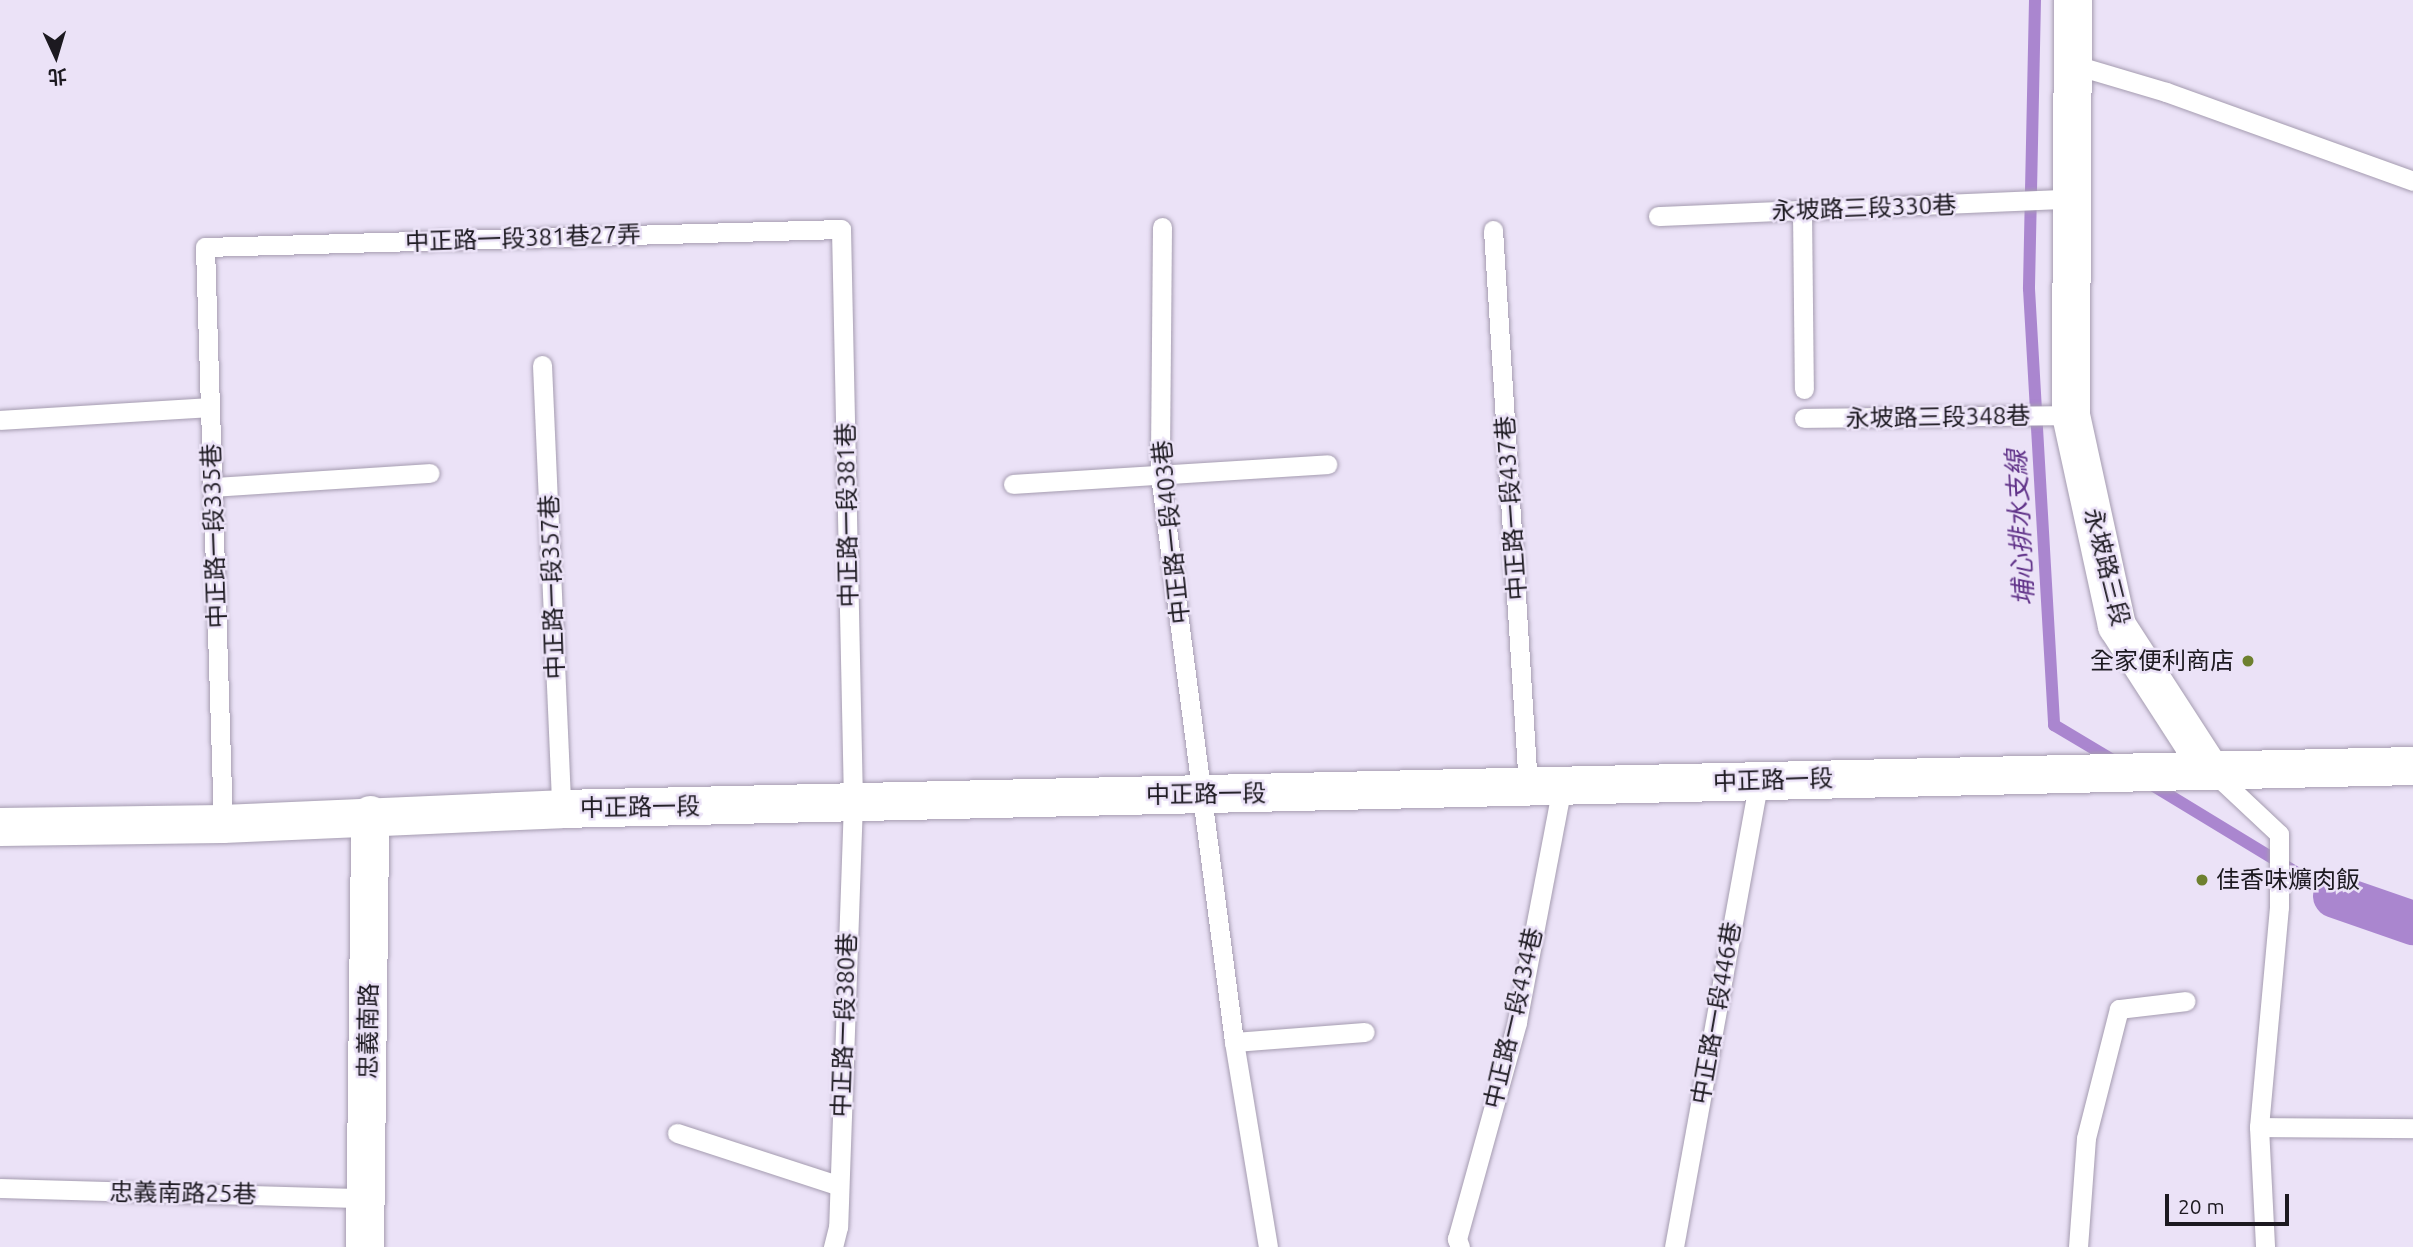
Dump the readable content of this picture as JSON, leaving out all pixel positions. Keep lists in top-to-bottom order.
{
  "streets": {
    "main road": ["永坡路三段", "中正路一段", "忠義南路"],
    "lane": [
      "永坡路三段330巷",
      "中正路一段381巷27弄",
      "永坡路三段348巷",
      "中正路一段437巷",
      "中正路一段381巷",
      "中正路一段403巷",
      "中正路一段335巷",
      "中正路一段357巷",
      "中正路一段446巷",
      "中正路一段434巷",
      "中正路一段380巷",
      "忠義南路25巷"
    ]
  },
  "crossings": [
    ["永坡路三段330巷", "永坡路三段"],
    ["中正路一段381巷27弄", "中正路一段381巷"],
    ["中正路一段381巷27弄", "中正路一段335巷"],
    ["永坡路三段348巷", "永坡路三段"],
    ["中正路一段437巷", "中正路一段"],
    ["中正路一段437巷", "中正路一段434巷"],
    ["中正路一段381巷", "中正路一段"],
    ["中正路一段381巷", "中正路一段380巷"],
    ["中正路一段403巷", "中正路一段"],
    ["中正路一段335巷", "中正路一段"],
    ["永坡路三段", "中正路一段"],
    ["中正路一段357巷", "中正路一段"],
    ["中正路一段", "中正路一段446巷"],
    ["中正路一段", "中正路一段434巷"],
    ["中正路一段", "中正路一段380巷"],
    ["中正路一段", "忠義南路"],
    ["忠義南路", "忠義南路25巷"]
  ],
  "water": ["埔心排水支線"],
  "places": ["全家便利商店", "佳香味爌肉飯"],
  "scale_bar": "20 m",
  "north": "bottom"
}
